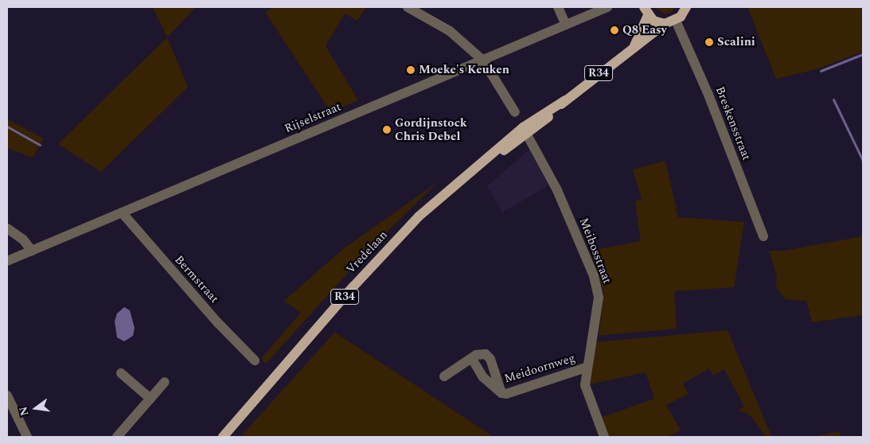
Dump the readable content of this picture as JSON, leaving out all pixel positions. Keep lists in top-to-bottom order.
{
  "streets": {
    "main road": ["R34", "Vredelaan"],
    "street": [
      "Rijselstraat",
      "Breskensstraat",
      "Meibosstraat",
      "Bermstraat",
      "Meidoornweg"
    ]
  },
  "crossings": [
    ["Rijselstraat", "Bermstraat"],
    ["Meibosstraat", "Vredelaan"],
    ["Meibosstraat", "Meidoornweg"]
  ],
  "places": [
    "Q8 Easy",
    "Scalini",
    "Moeke's Keuken",
    "Gordijnstock Chris Debel"
  ],
  "north": "left"
}
